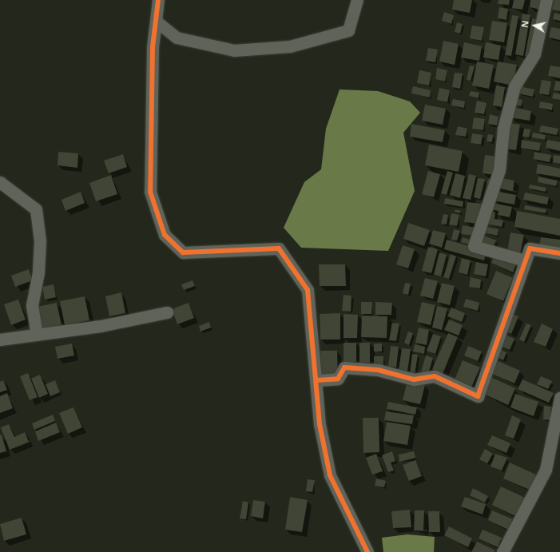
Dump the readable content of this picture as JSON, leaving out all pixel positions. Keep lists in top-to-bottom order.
{
  "north": "left"
}
